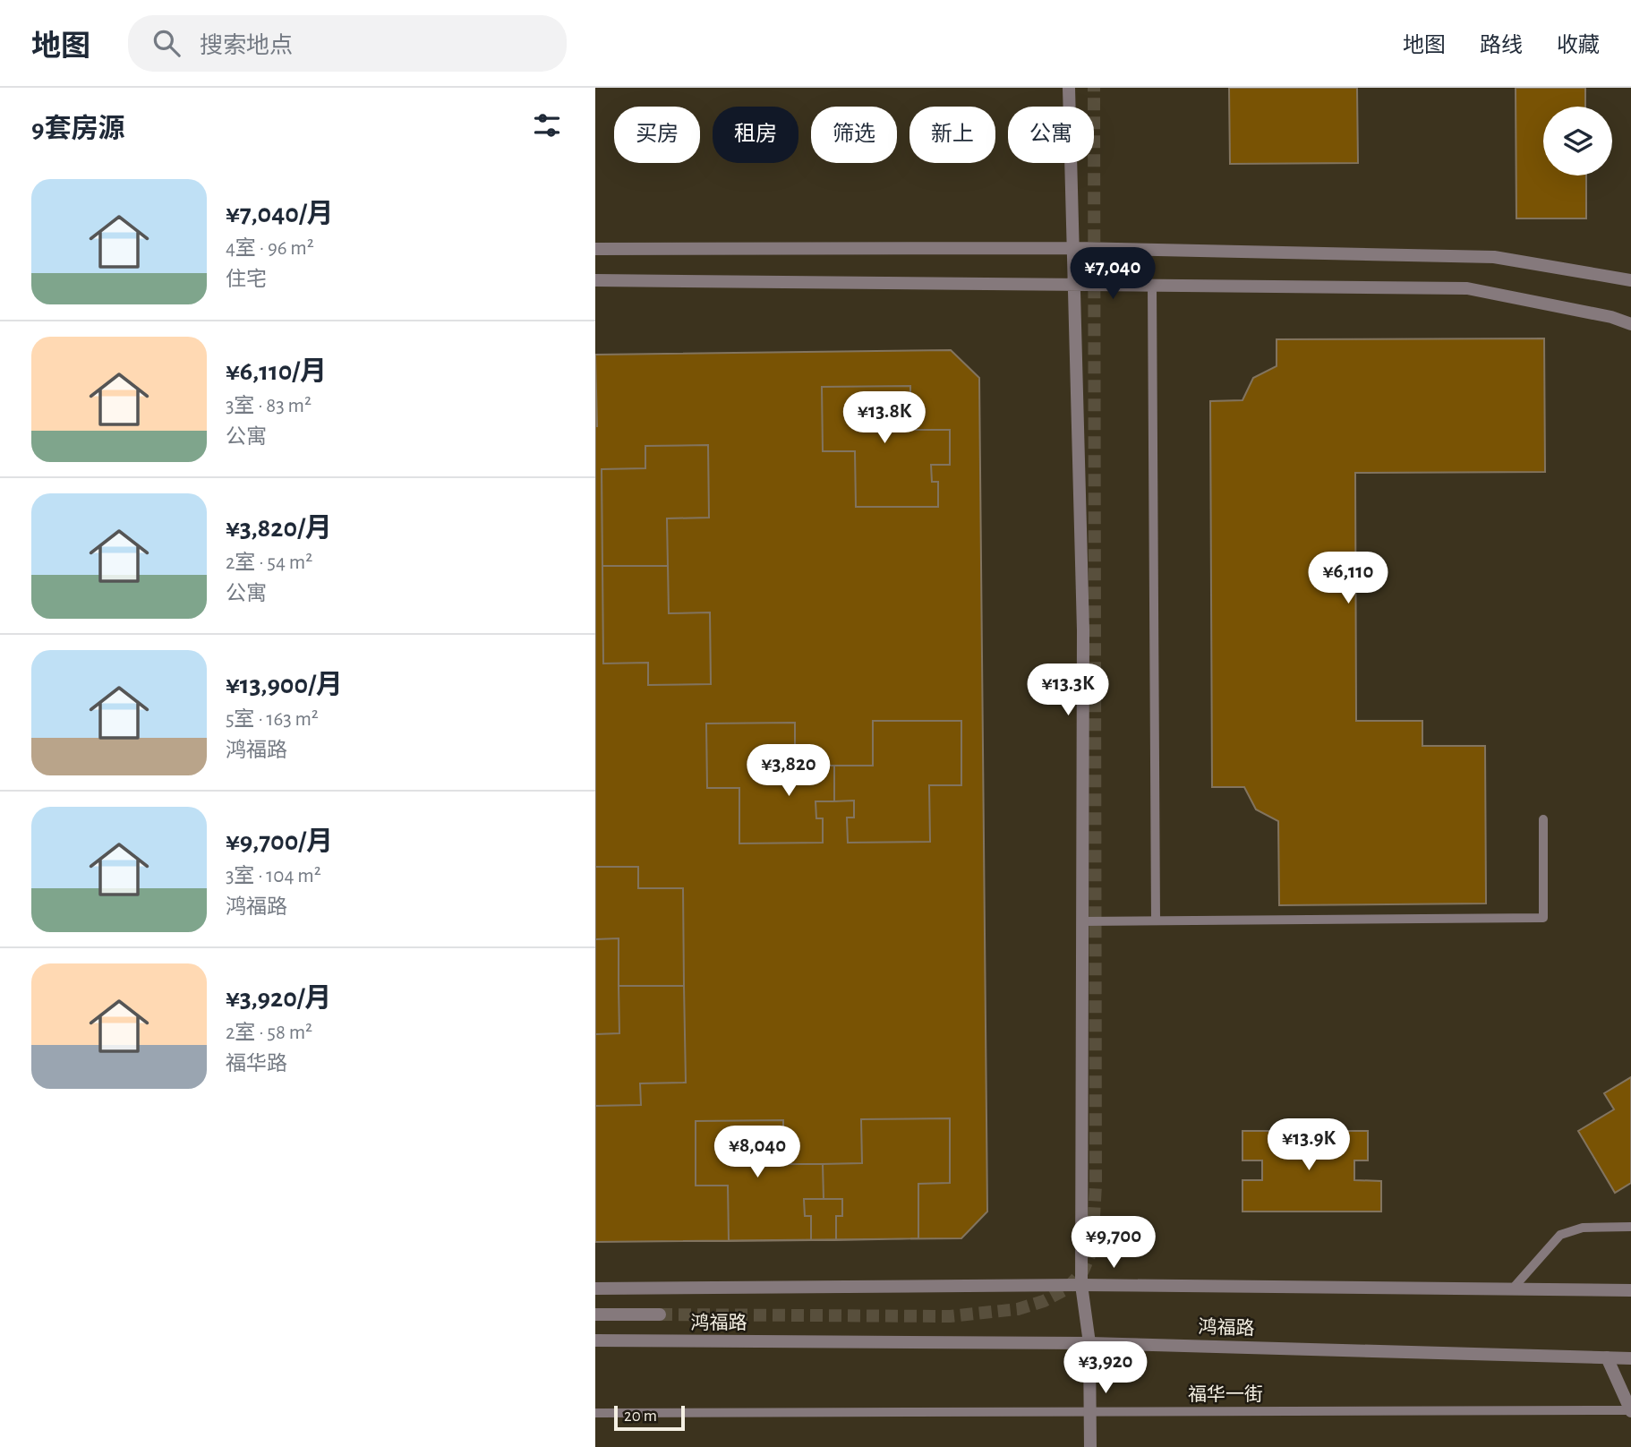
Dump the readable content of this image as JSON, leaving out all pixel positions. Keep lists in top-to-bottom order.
{
  "streets": {
    "street": ["鸿福路"],
    "lane": ["福华一街"]
  },
  "scale_bar": "20 m",
  "page": {
    "header": "地图",
    "search": "搜索地点",
    "nav": ["地图", "路线", "收藏"],
    "heading": "9套房源",
    "chip": [
      "买房",
      "租房",
      "筛选",
      "新上",
      "公寓"
    ],
    "list": [
      {
        "name": "¥7,040/月",
        "note": "4室 · 96 m² · 住宅"
      },
      {
        "name": "¥6,110/月",
        "note": "3室 · 83 m² · 公寓"
      },
      {
        "name": "¥3,820/月",
        "note": "2室 · 54 m² · 公寓"
      },
      {
        "name": "¥13,900/月",
        "note": "5室 · 163 m² · 鸿福路"
      },
      {
        "name": "¥9,700/月",
        "note": "3室 · 104 m² · 鸿福路"
      },
      {
        "name": "¥3,920/月",
        "note": "2室 · 58 m² · 福华路"
      }
    ],
    "price": [
      "¥7,040",
      "¥13.8K",
      "¥6,110",
      "¥13.3K",
      "¥3,820",
      "¥13.9K",
      "¥8,040",
      "¥9,700",
      "¥3,920"
    ],
    "scale": "20 m"
  }
}
